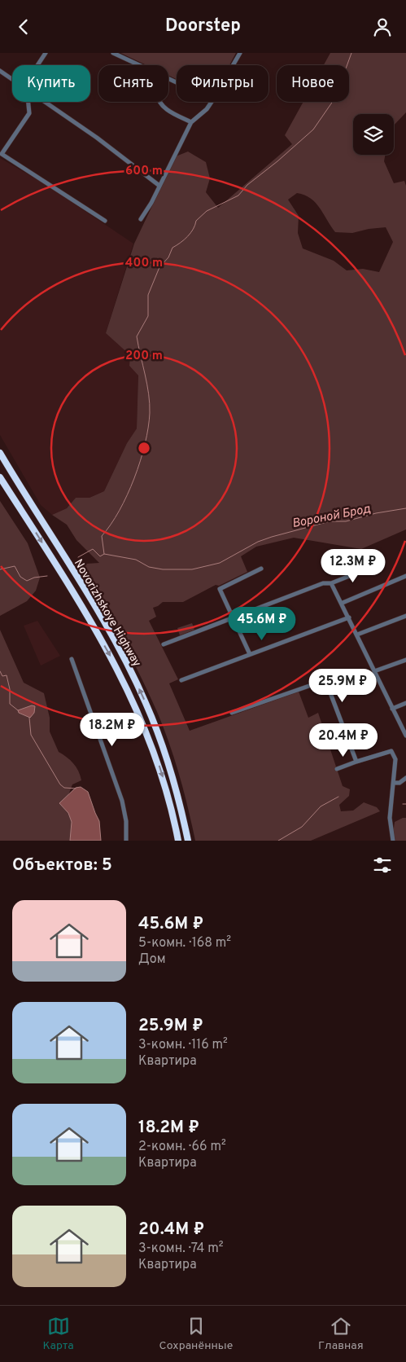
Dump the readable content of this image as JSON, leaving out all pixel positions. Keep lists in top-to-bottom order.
{
  "streets": {
    "highway": ["Novorizhskoye Highway"]
  },
  "water": ["Вороной Брод"],
  "page": {
    "header": "Doorstep",
    "chip": [
      "Купить",
      "Снять",
      "Фильтры",
      "Новое"
    ],
    "price": [
      "12.3M ₽",
      "45.6M ₽",
      "25.9M ₽",
      "18.2M ₽",
      "20.4M ₽"
    ],
    "heading": "Объектов: 5",
    "list": [
      {
        "name": "45.6M ₽",
        "note": "5-комн. · 168 m² · Дом"
      },
      {
        "name": "25.9M ₽",
        "note": "3-комн. · 116 m² · Квартира"
      },
      {
        "name": "18.2M ₽",
        "note": "2-комн. · 66 m² · Квартира"
      },
      {
        "name": "20.4M ₽",
        "note": "3-комн. · 74 m² · Квартира"
      }
    ],
    "tabs": ["Карта", "Сохранённые", "Главная"]
  },
  "rings": ["600 m", "400 m", "200 m"]
}
